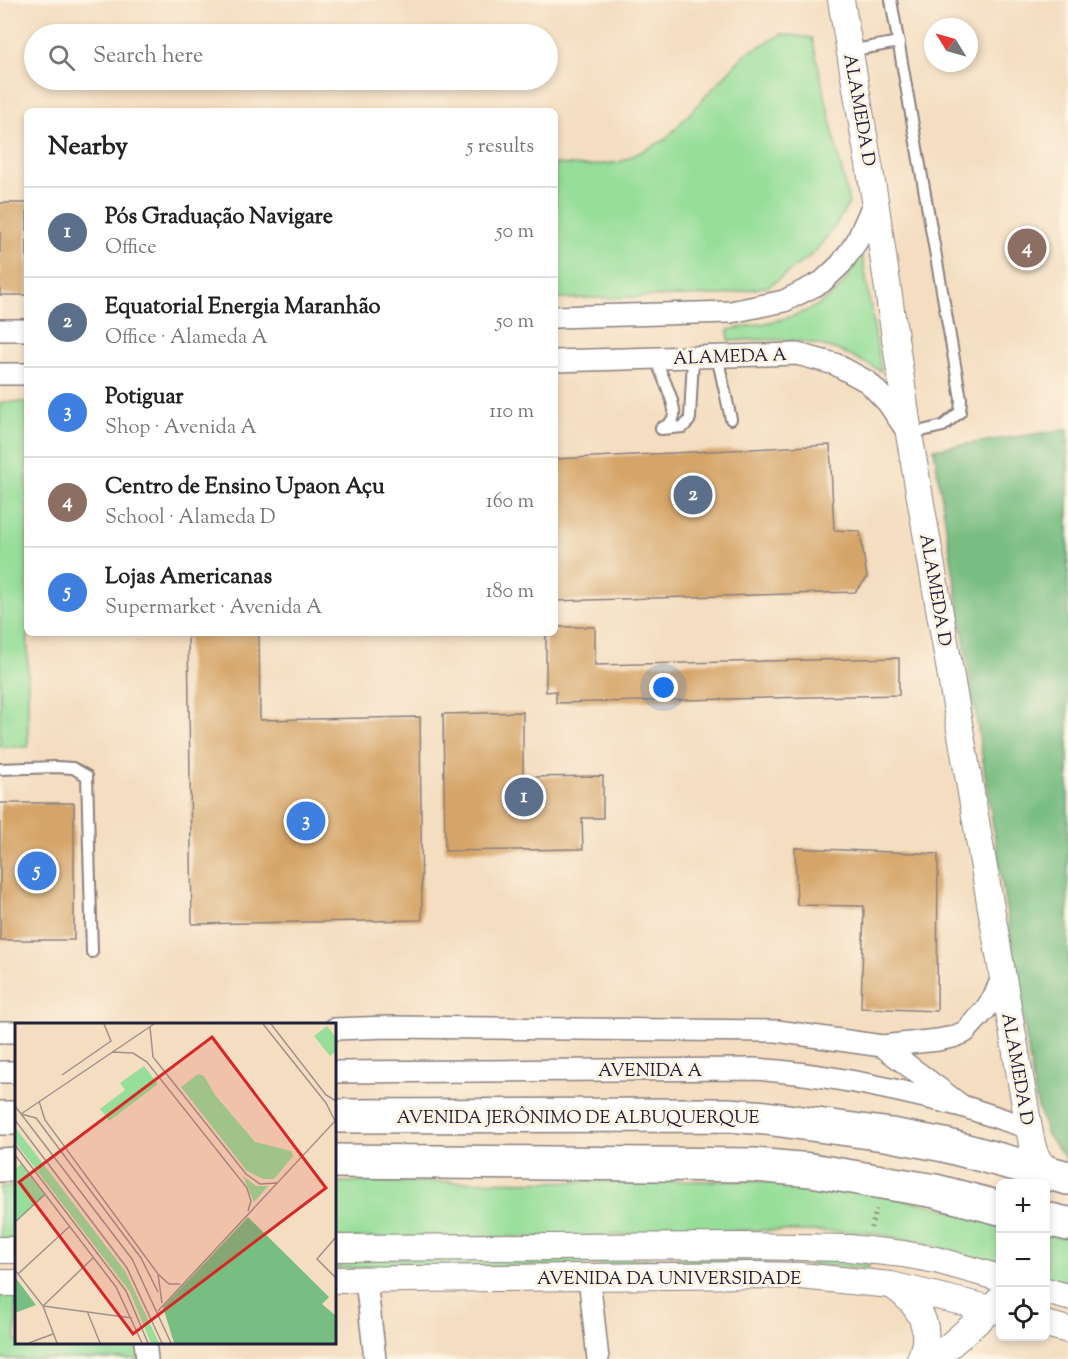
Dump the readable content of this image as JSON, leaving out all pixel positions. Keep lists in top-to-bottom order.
{
  "streets": {
    "main road": ["AVENIDA JERÔNIMO DE ALBUQUERQUE"],
    "street": [
      "ALAMEDA D",
      "ALAMEDA A",
      "AVENIDA A",
      "AVENIDA DA UNIVERSIDADE"
    ]
  },
  "crossings": [
    ["ALAMEDA D", "ALAMEDA A"],
    ["ALAMEDA D", "AVENIDA A"],
    ["ALAMEDA D", "AVENIDA JERÔNIMO DE ALBUQUERQUE"]
  ],
  "north": "top left",
  "page": {
    "search": "Search here",
    "heading": ["Nearby", "5 results"],
    "list": [
      {
        "mark": "1",
        "name": "Pós Graduação Navigare",
        "note": "Office",
        "value": "50 m"
      },
      {
        "mark": "2",
        "name": "Equatorial Energia Maranhão",
        "note": "Office · Alameda A",
        "value": "50 m"
      },
      {
        "mark": "3",
        "name": "Potiguar",
        "note": "Shop · Avenida A",
        "value": "110 m"
      },
      {
        "mark": "4",
        "name": "Centro de Ensino Upaon Açu",
        "note": "School · Alameda D",
        "value": "160 m"
      },
      {
        "mark": "5",
        "name": "Lojas Americanas",
        "note": "Supermarket · Avenida A",
        "value": "180 m"
      }
    ],
    "pins": [
      "4",
      "2",
      "1",
      "3",
      "5"
    ],
    "map_buttons": ["+", "−"]
  }
}
